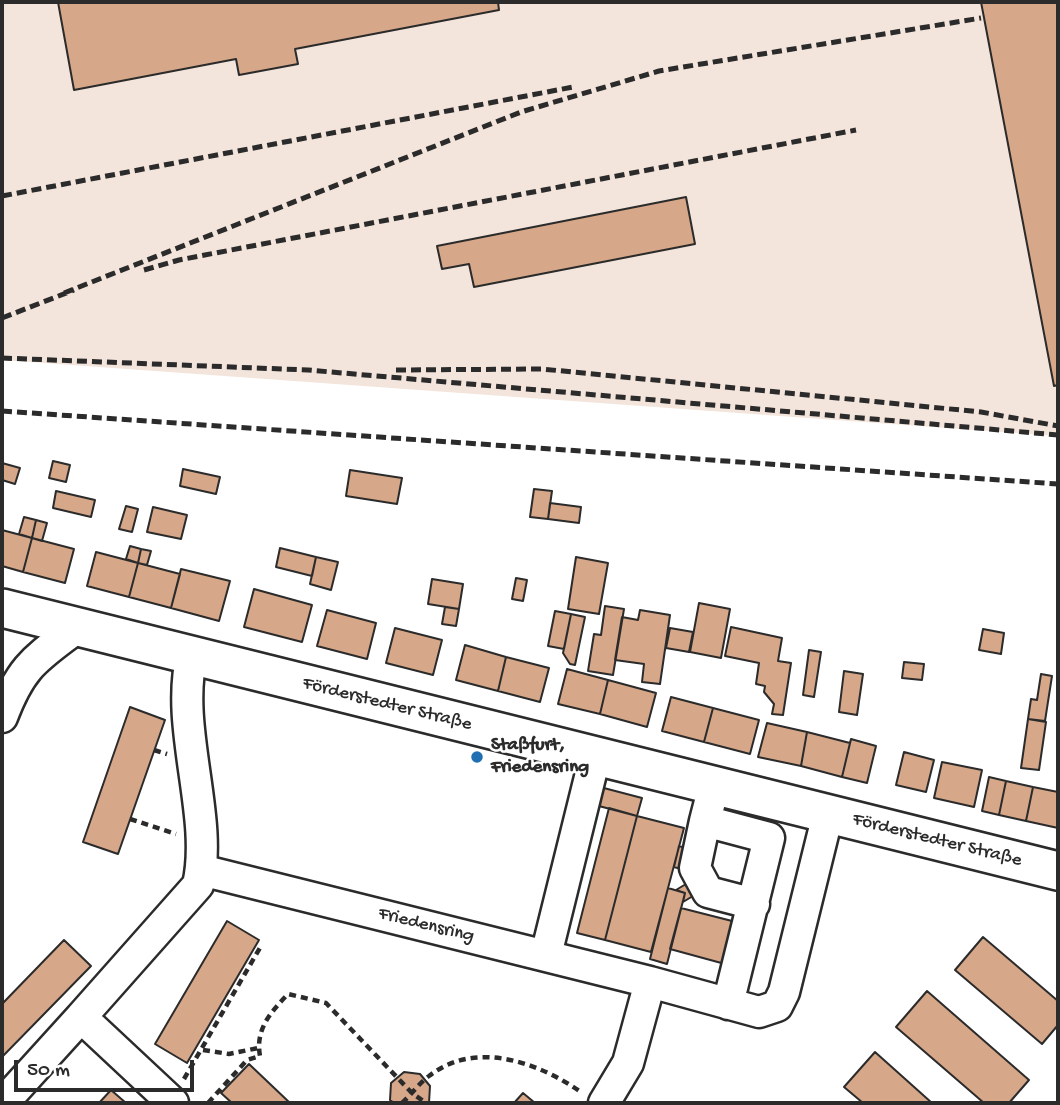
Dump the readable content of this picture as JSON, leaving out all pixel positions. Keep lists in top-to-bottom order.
{
  "streets": {
    "main road": ["Förderstedter Straße"],
    "street": ["Friedensring"]
  },
  "crossings": [
    ["Förderstedter Straße", "Friedensring"]
  ],
  "places": ["Staßfurt, Friedensring"],
  "scale_bar": "50 m"
}
